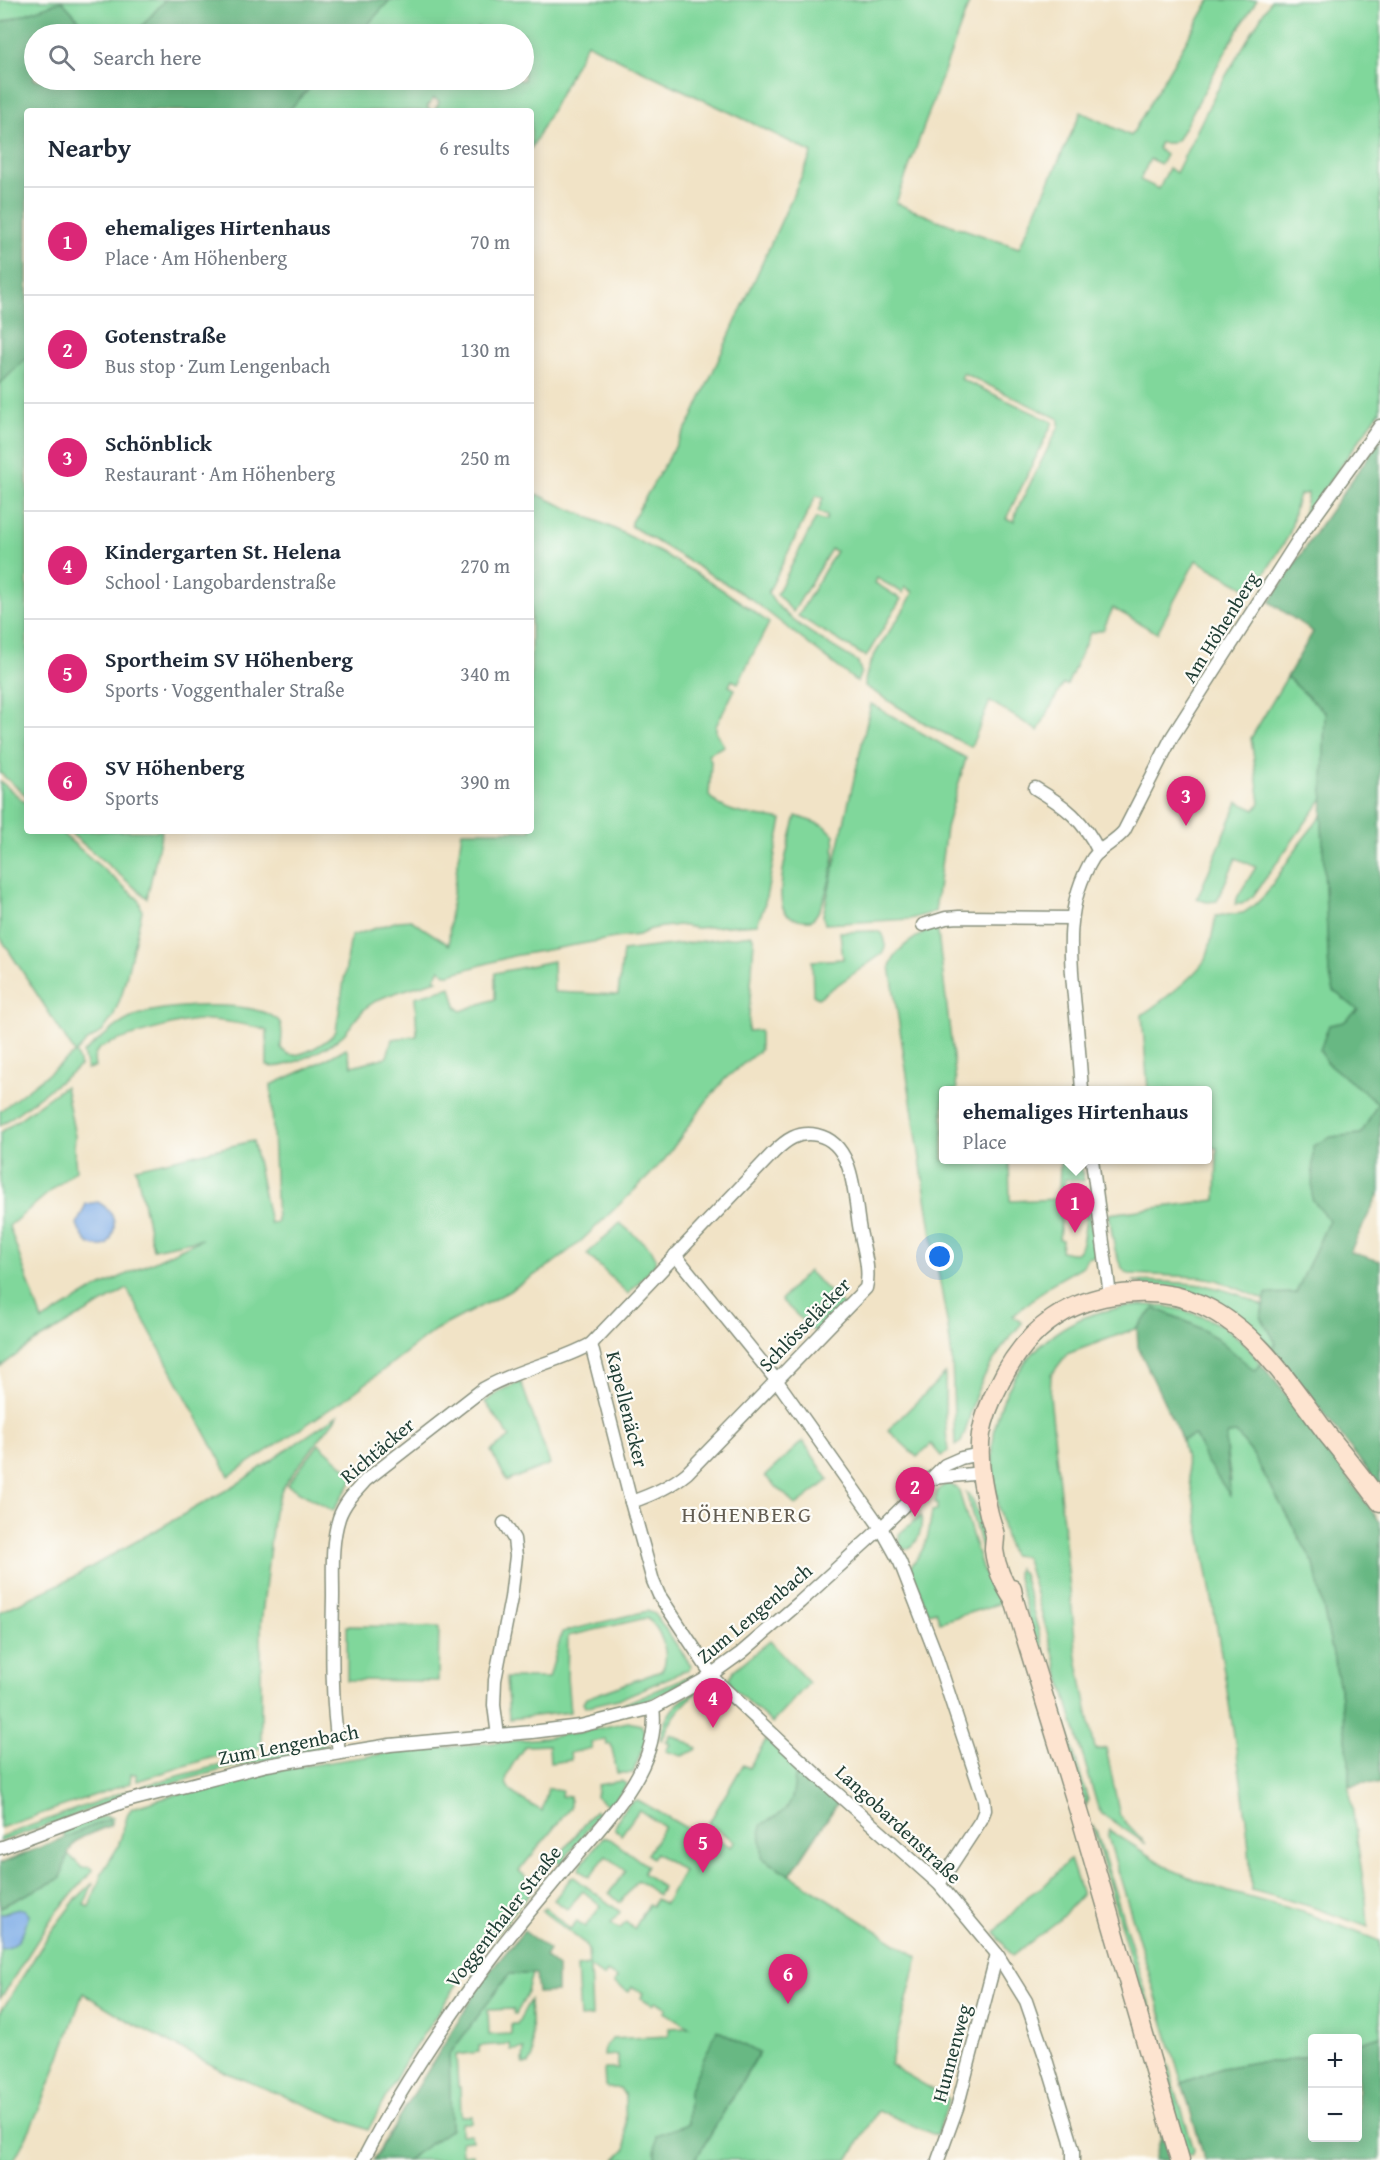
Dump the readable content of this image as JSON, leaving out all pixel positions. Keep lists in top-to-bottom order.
{
  "streets": {
    "street": [
      "Am Höhenberg",
      "Schlösseläcker",
      "Kapellenäcker",
      "Richtäcker",
      "Zum Lengenbach",
      "Langobardenstraße",
      "Voggenthaler Straße",
      "Hunnenweg"
    ]
  },
  "crossings": [
    ["Schlösseläcker", "Kapellenäcker"],
    ["Kapellenäcker", "Richtäcker"],
    ["Kapellenäcker", "Zum Lengenbach"],
    ["Kapellenäcker", "Langobardenstraße"],
    ["Richtäcker", "Zum Lengenbach"],
    ["Zum Lengenbach", "Langobardenstraße"],
    ["Zum Lengenbach", "Voggenthaler Straße"],
    ["Langobardenstraße", "Hunnenweg"]
  ],
  "districts": ["HÖHENBERG"],
  "page": {
    "search": "Search here",
    "heading": ["Nearby", "6 results"],
    "list": [
      {
        "mark": "1",
        "name": "ehemaliges Hirtenhaus",
        "note": "Place · Am Höhenberg",
        "value": "70 m"
      },
      {
        "mark": "2",
        "name": "Gotenstraße",
        "note": "Bus stop · Zum Lengenbach",
        "value": "130 m"
      },
      {
        "mark": "3",
        "name": "Schönblick",
        "note": "Restaurant · Am Höhenberg",
        "value": "250 m"
      },
      {
        "mark": "4",
        "name": "Kindergarten St. Helena",
        "note": "School · Langobardenstraße",
        "value": "270 m"
      },
      {
        "mark": "5",
        "name": "Sportheim SV Höhenberg",
        "note": "Sports · Voggenthaler Straße",
        "value": "340 m"
      },
      {
        "mark": "6",
        "name": "SV Höhenberg",
        "note": "Sports",
        "value": "390 m"
      }
    ],
    "pins": [
      "3",
      "1",
      "2",
      "4",
      "5",
      "6"
    ],
    "popup": ["ehemaliges Hirtenhaus", "Place"],
    "map_buttons": ["+", "−"]
  }
}
